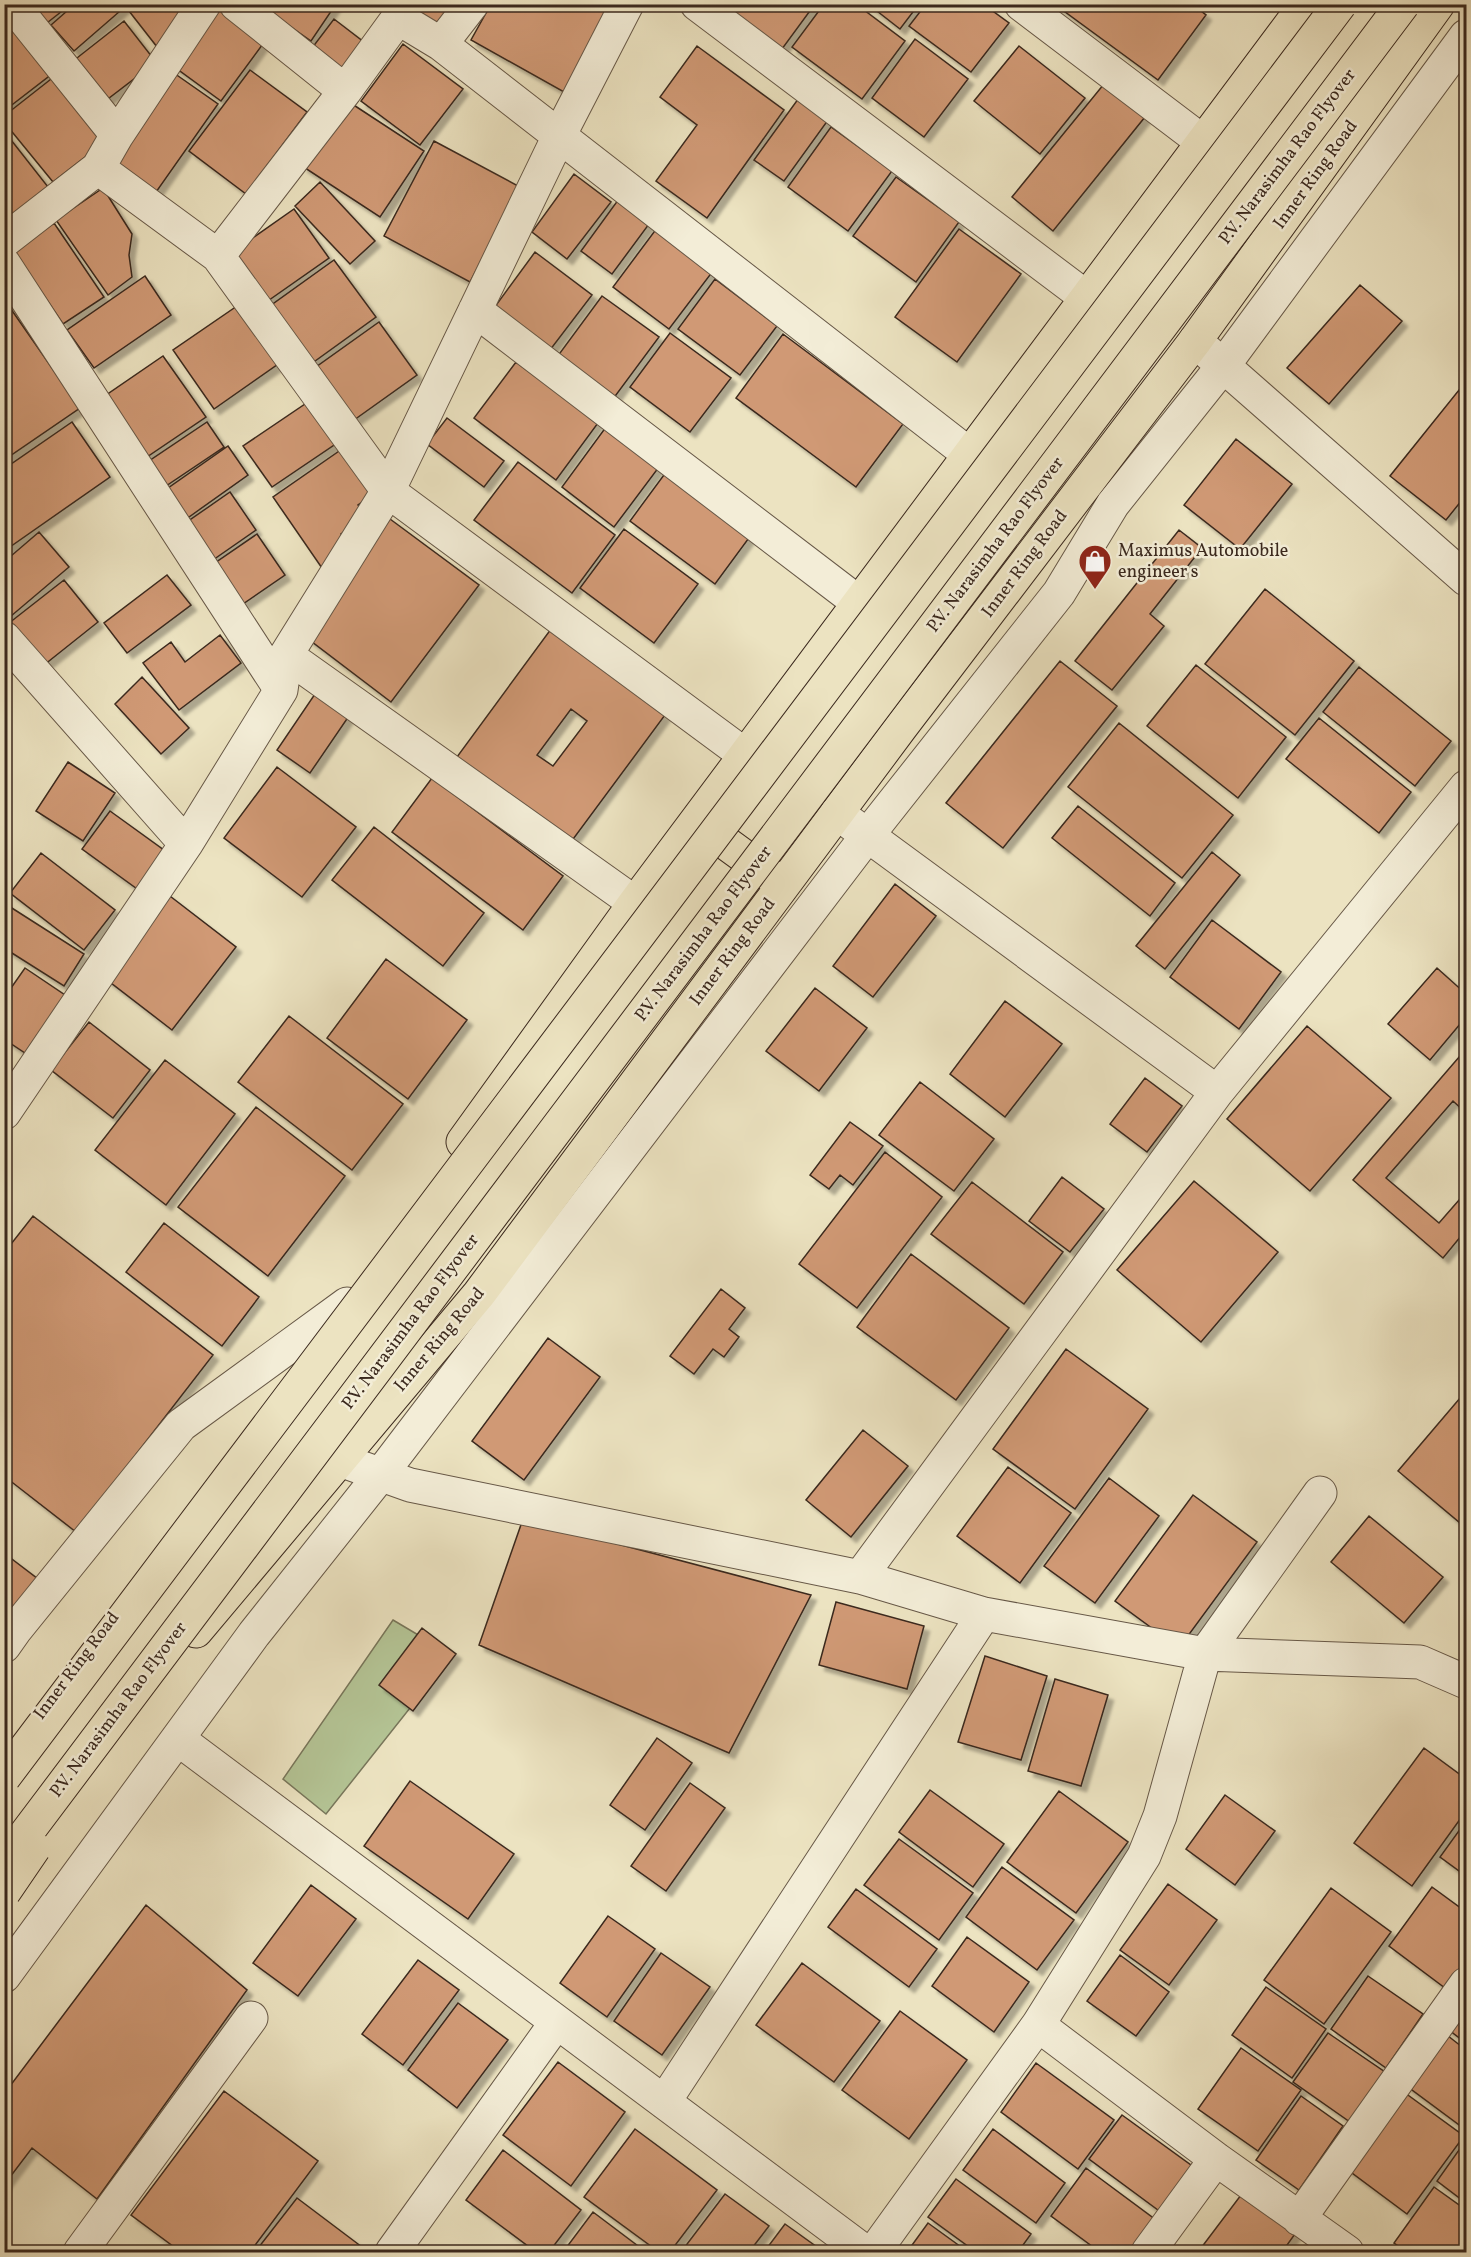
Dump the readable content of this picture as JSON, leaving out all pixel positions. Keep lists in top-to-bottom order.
{
  "streets": {
    "main road": ["P.V. Narasimha Rao Flyover", "Inner Ring Road"]
  },
  "places": {
    "shop": ["Maximus Automobile engineer s"]
  }
}
